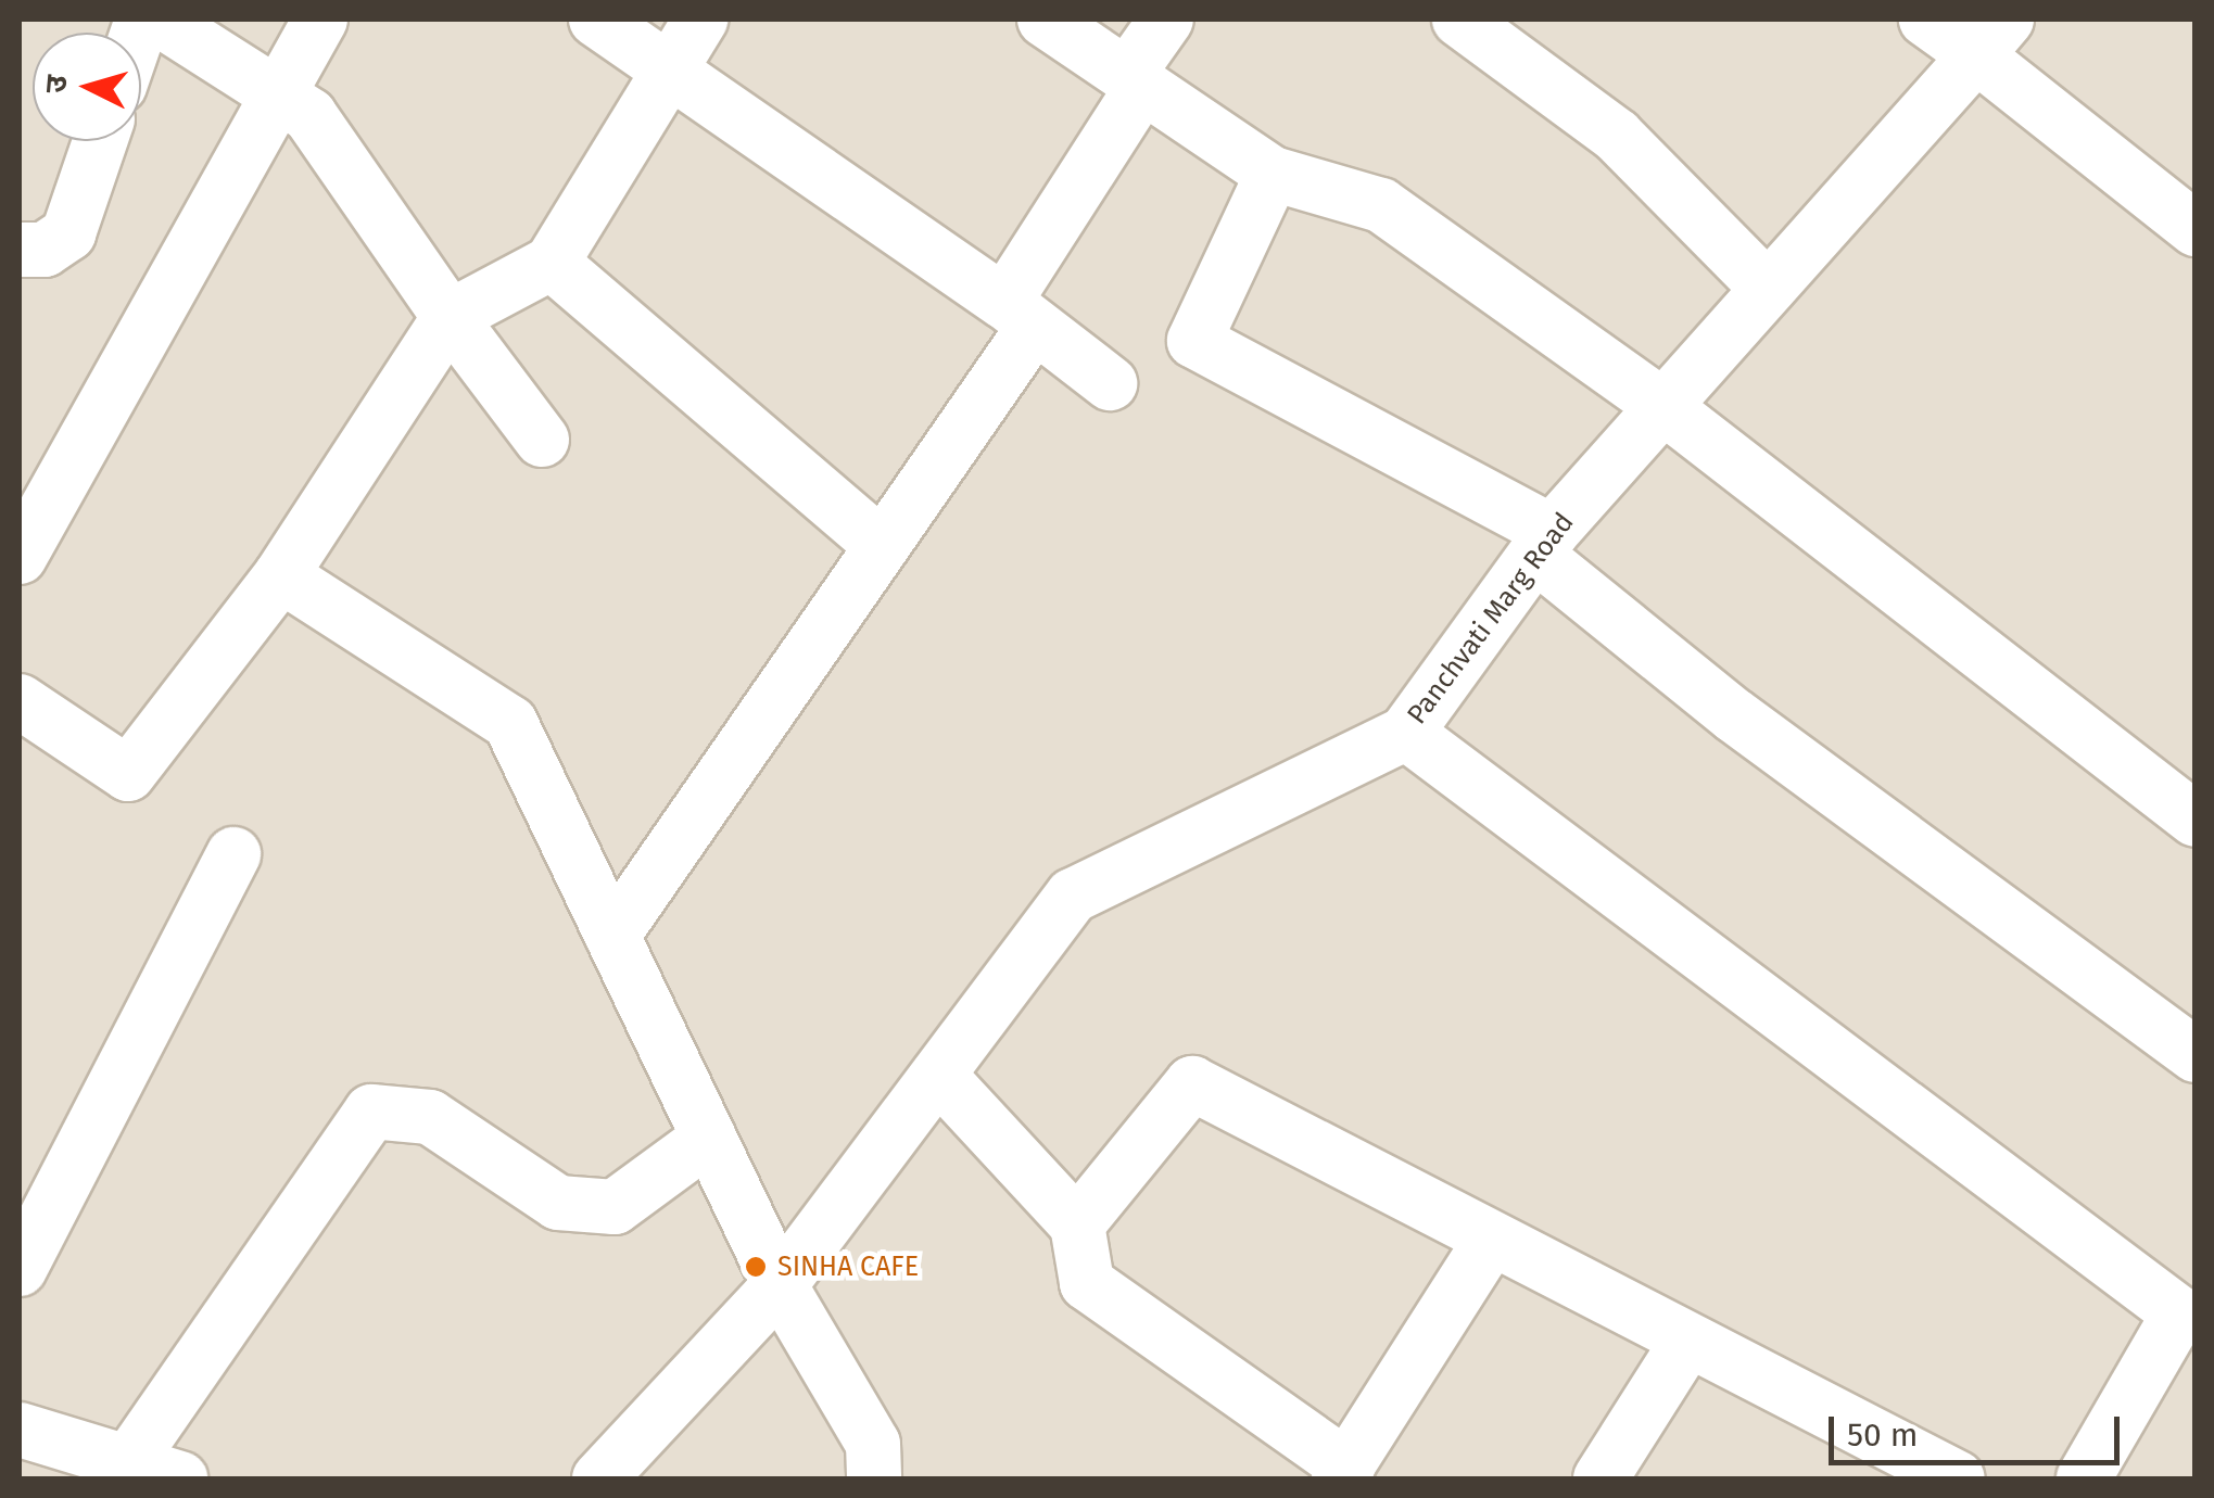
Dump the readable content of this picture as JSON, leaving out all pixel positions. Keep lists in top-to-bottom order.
{
  "streets": {
    "street": ["Panchvati Marg Road"]
  },
  "places": ["SINHA CAFE"],
  "scale_bar": "50 m",
  "north": "left"
}
